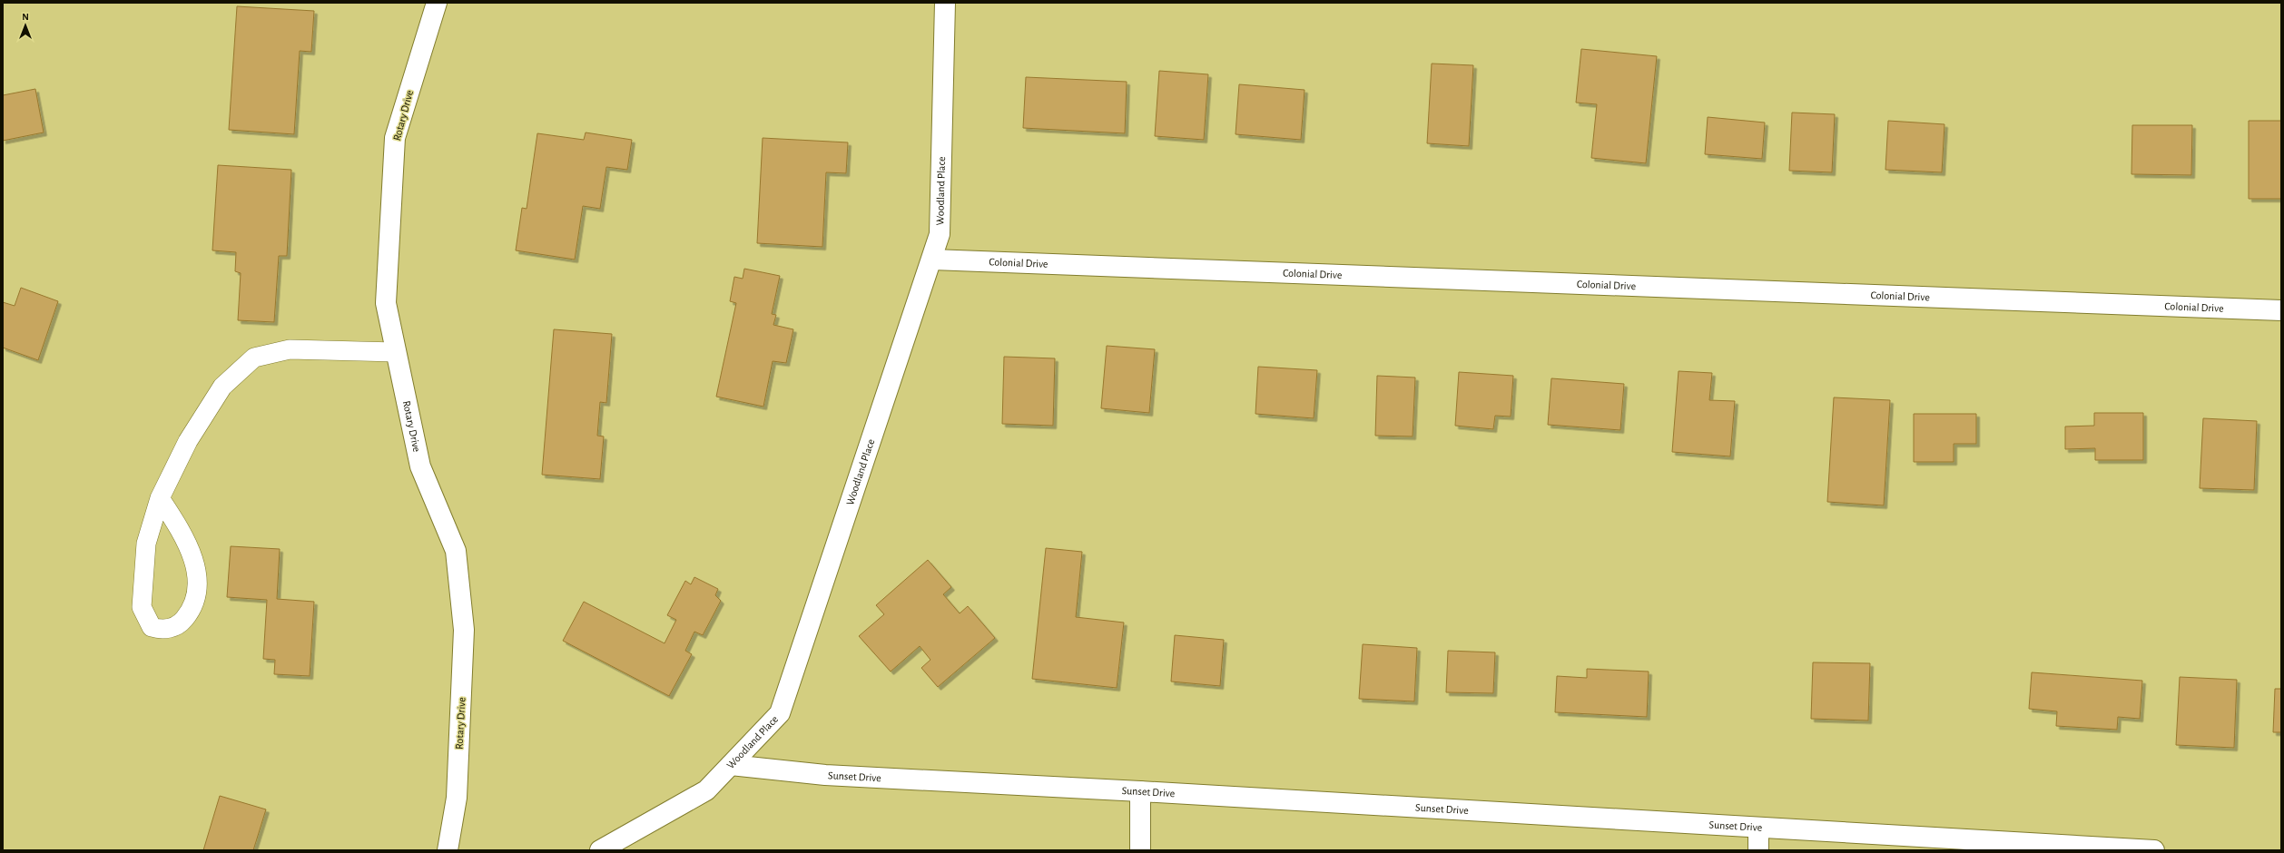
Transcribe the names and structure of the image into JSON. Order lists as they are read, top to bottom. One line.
{"streets":{"street":["Rotary Drive","Woodland Place","Colonial Drive","Sunset Drive"]},"crossings":[["Woodland Place","Colonial Drive"],["Woodland Place","Sunset Drive"]],"north":"top"}
